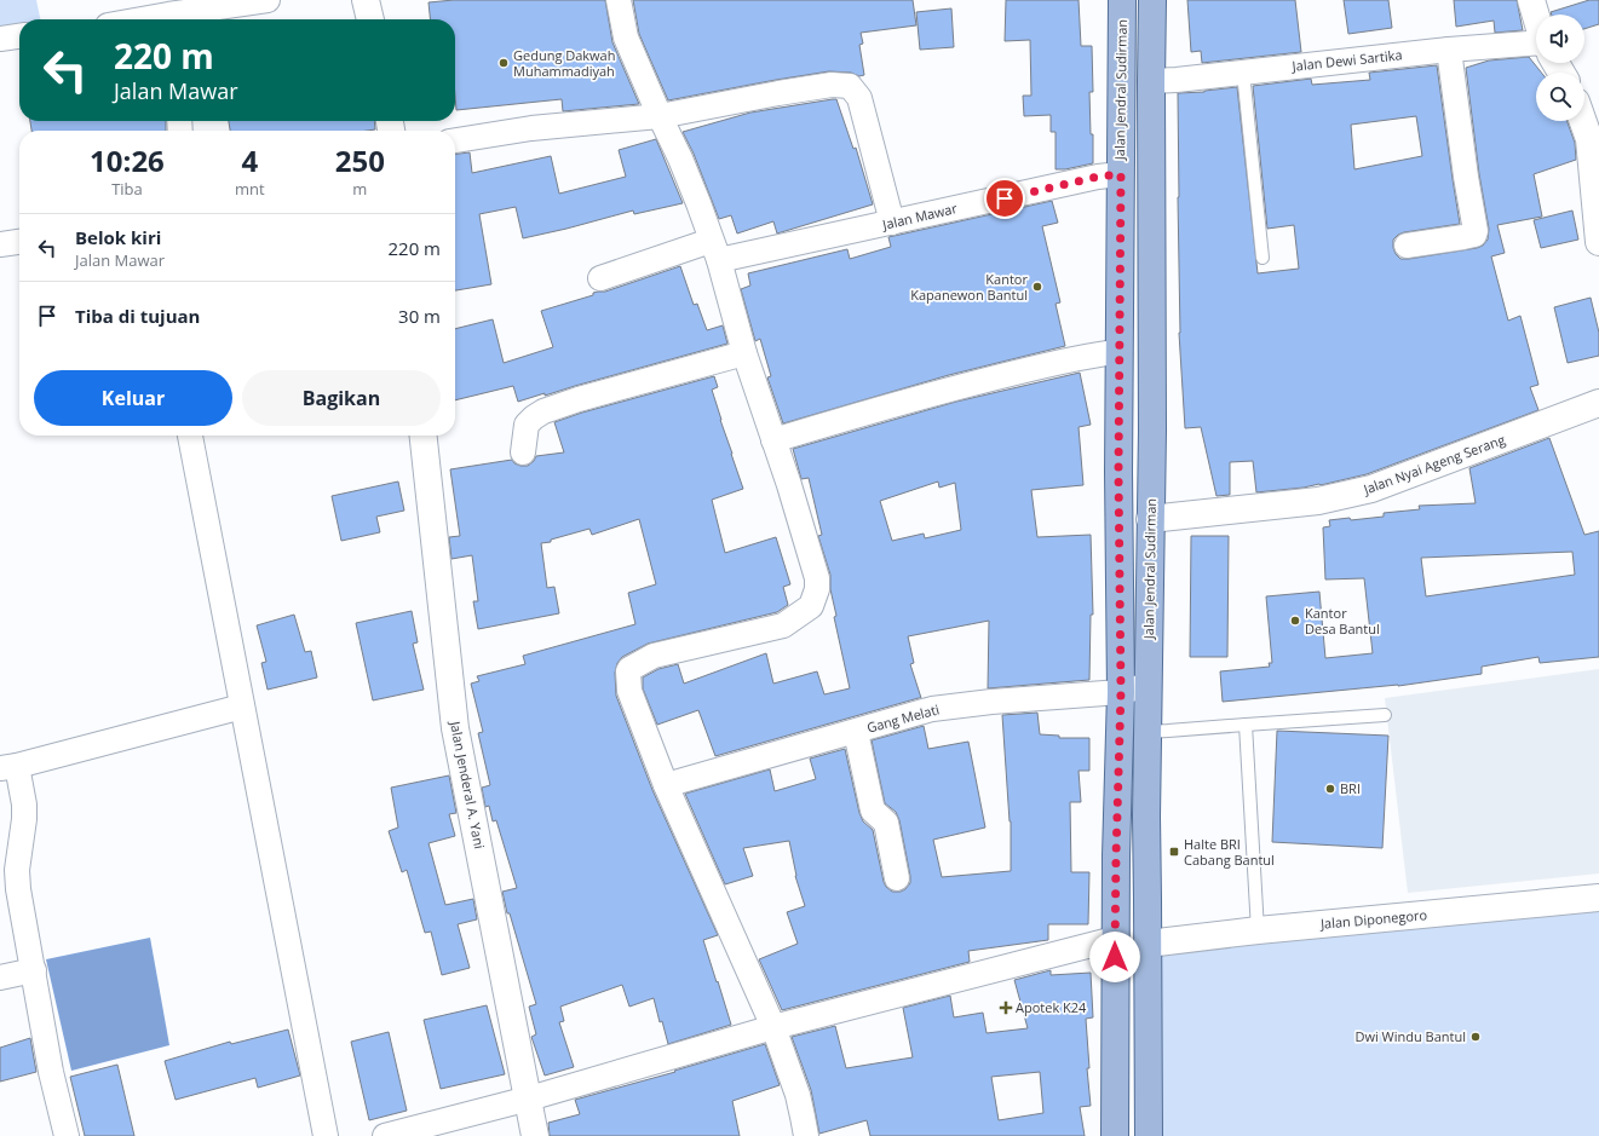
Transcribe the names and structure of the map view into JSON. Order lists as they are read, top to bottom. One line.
{"streets":{"main road":["Jalan Jendral Sudirman"],"street":["Jalan Dewi Sartika","Jalan Mawar","Jalan Nyai Ageng Serang","Gang Melati","Jalan Jenderal A. Yani","Jalan Diponegoro"]},"crossings":[["Jalan Dewi Sartika","Jalan Jendral Sudirman"],["Jalan Jendral Sudirman","Jalan Mawar"],["Jalan Jendral Sudirman","Jalan Nyai Ageng Serang"],["Jalan Jendral Sudirman","Gang Melati"],["Jalan Jendral Sudirman","Jalan Diponegoro"]],"places":{"other":["Gedung Dakwah Muhammadiyah","Kantor Kapanewon Bantul","Kantor Desa Bantul","BRI","Dwi Windu Bantul"],"transit":["Halte BRI Cabang Bantul"],"health":["Apotek K24"]},"page":{"turn":["220 m","Jalan Mawar"],"eta":["10:26","Tiba","4","mnt","250","m"],"list":[{"name":"Belok kiri","note":"Jalan Mawar","value":"220 m"},{"name":"Tiba di tujuan","value":"30 m"}],"buttons":["Keluar","Bagikan"]}}
